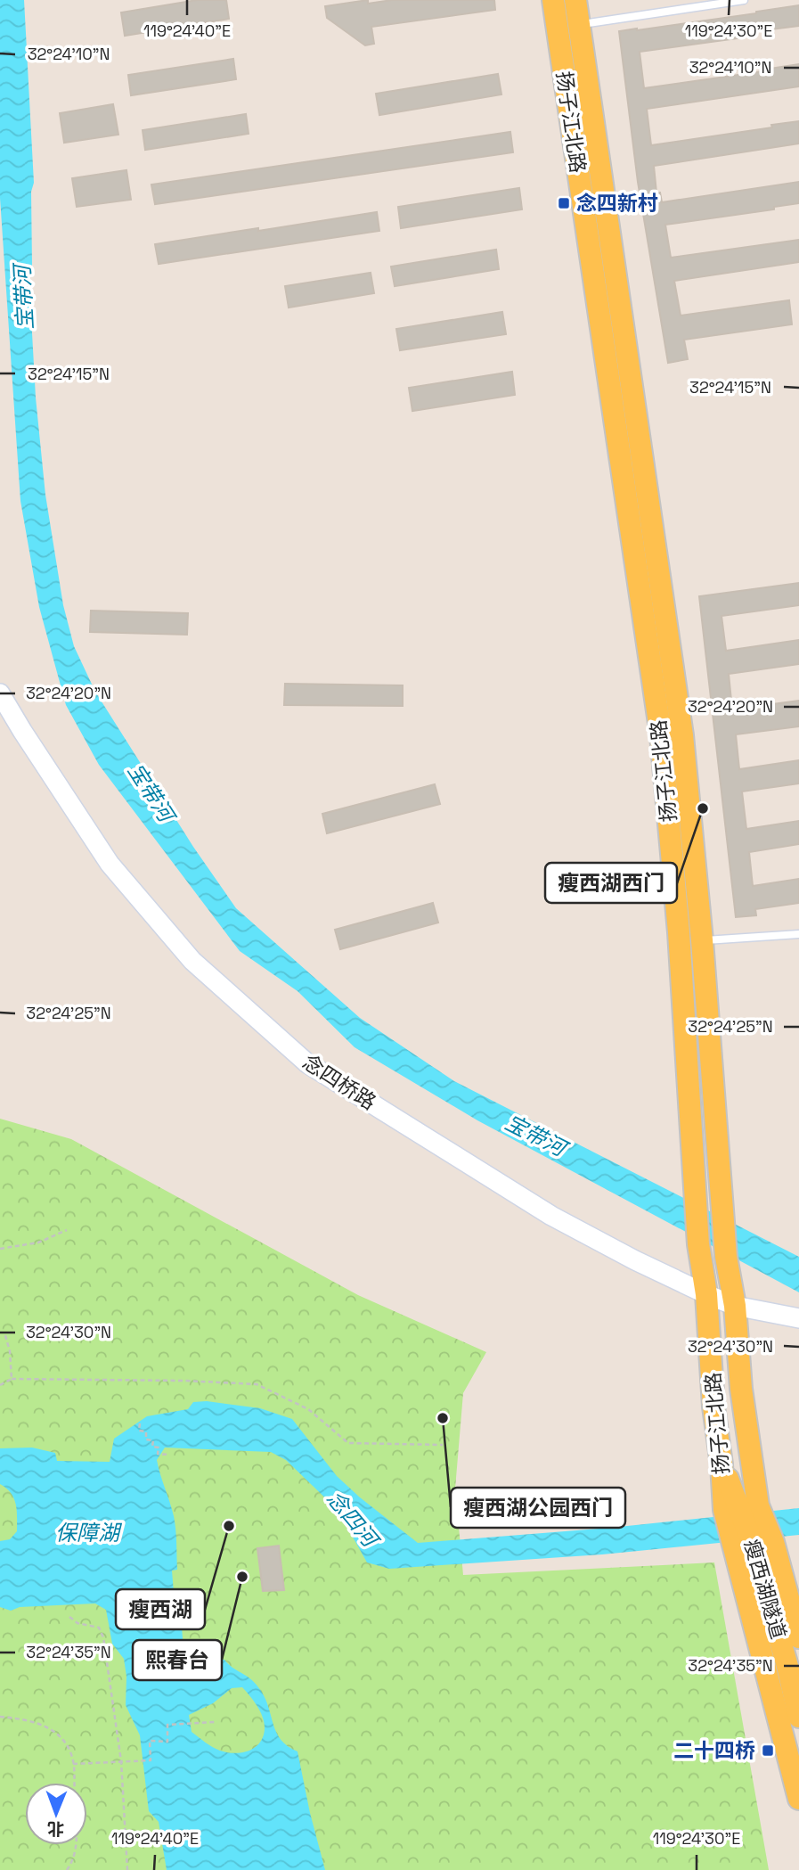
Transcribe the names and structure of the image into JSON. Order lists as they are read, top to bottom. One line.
{"streets":{"main road":["扬子江北路","瘦西湖隧道"],"street":["念四桥路"]},"crossings":[["扬子江北路","念四桥路"],["扬子江北路","瘦西湖隧道"]],"water":["宝带河","念四河","保障湖"],"places":{"transit":["念四新村","二十四桥"],"other":["瘦西湖西门","瘦西湖公园西门","瘦西湖","熙春台"]},"north":"bottom","coordinates":["119°24'40\"E","119°24'30\"E","32°24'10\"N","32°24'15\"N","32°24'20\"N","32°24'25\"N","32°24'30\"N","32°24'35\"N"]}
